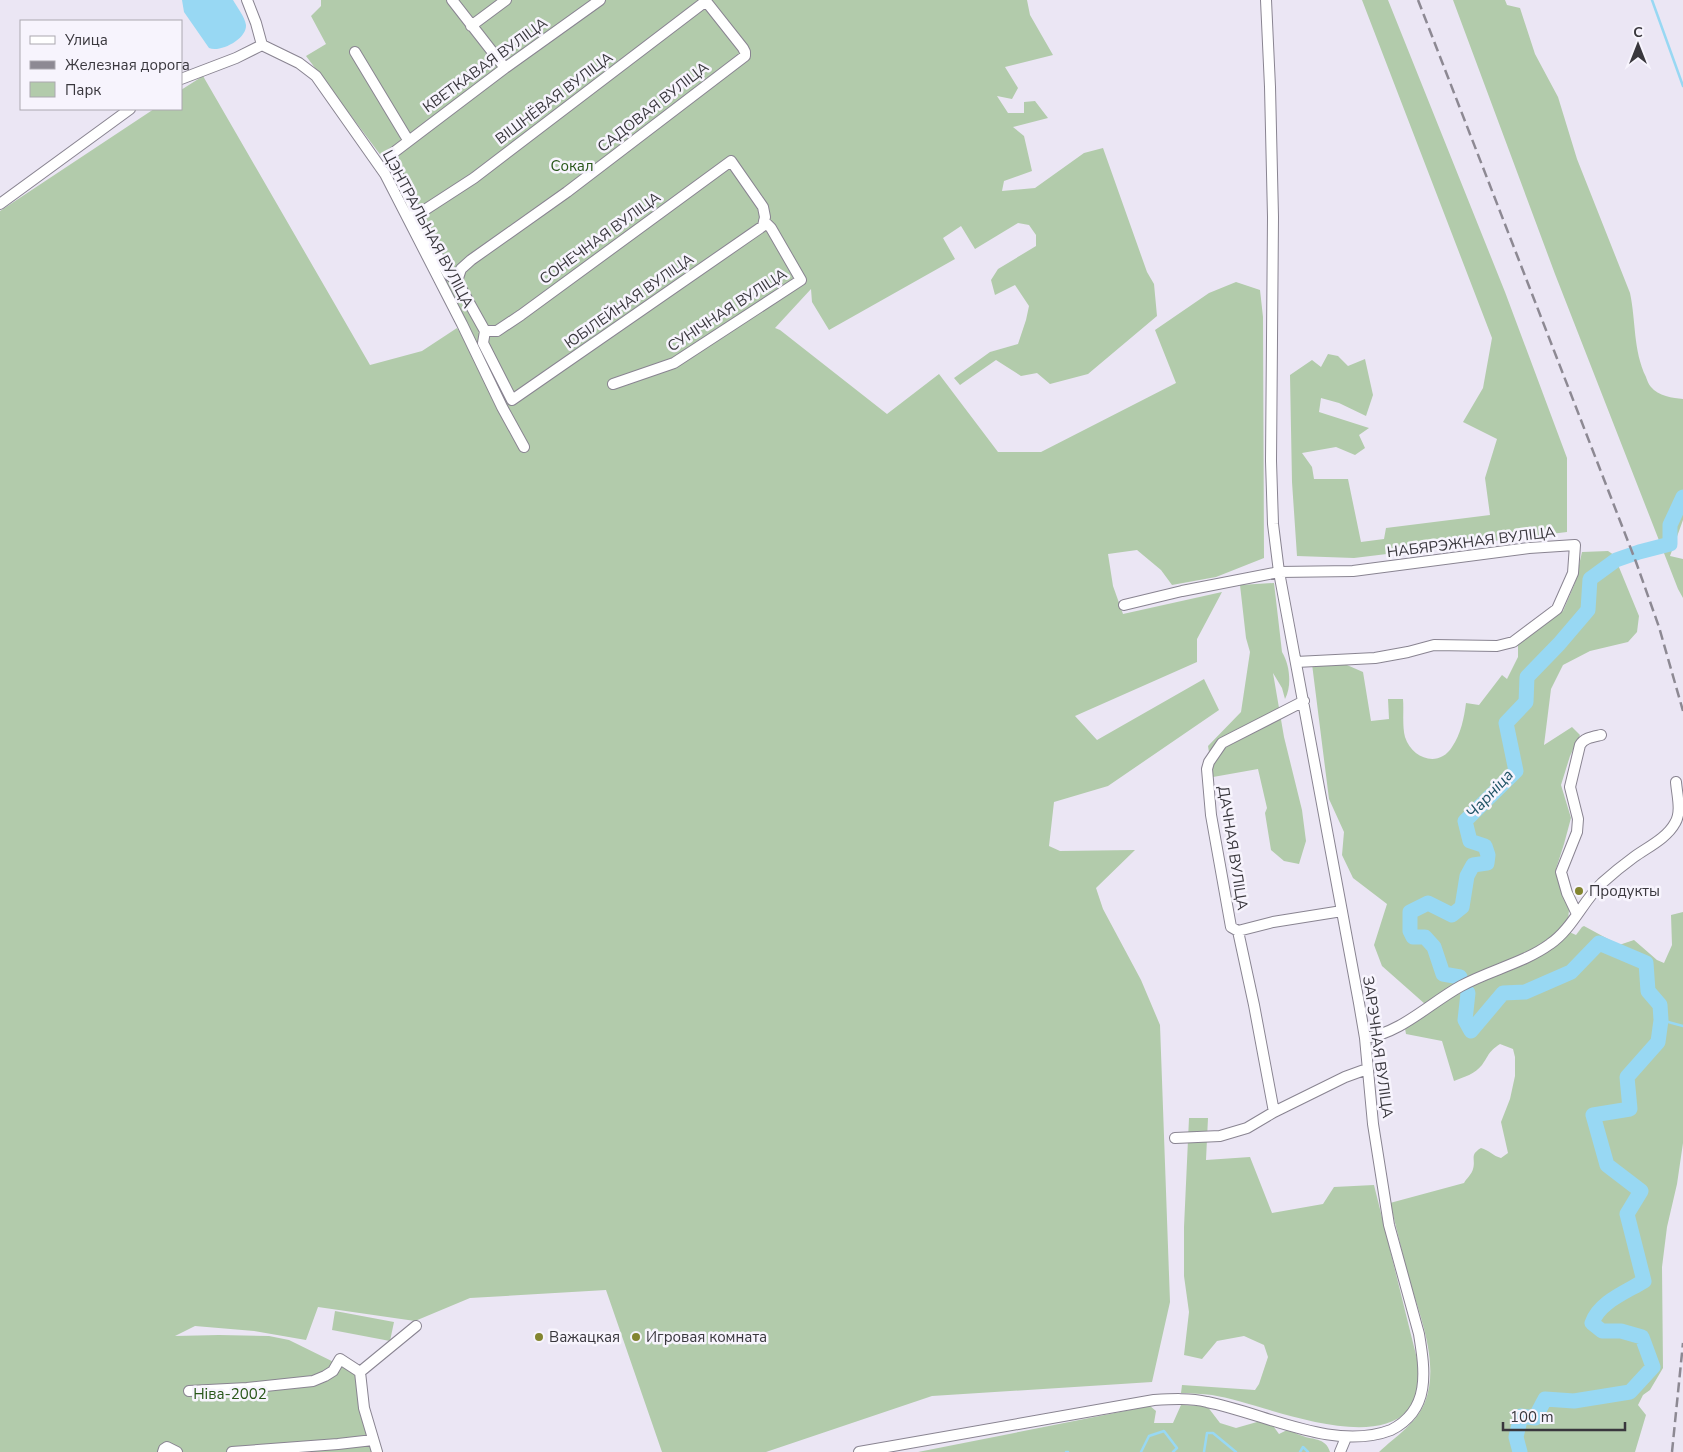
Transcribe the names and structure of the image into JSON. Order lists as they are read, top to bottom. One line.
{"streets":{"street":["КВЕТКАВАЯ ВУЛІЦА","ВІШНЁВАЯ ВУЛІЦА","САДОВАЯ ВУЛІЦА","ЦЭНТРАЛЬНАЯ ВУЛІЦА","СОНЕЧНАЯ ВУЛІЦА","ЮБІЛЕЙНАЯ ВУЛІЦА","СУНІЧНАЯ ВУЛІЦА","НАБЯРЭЖНАЯ ВУЛІЦА","ДАЧНАЯ ВУЛІЦА","ЗАРЭЧНАЯ ВУЛІЦА"]},"crossings":[["КВЕТКАВАЯ ВУЛІЦА","ВІШНЁВАЯ ВУЛІЦА"],["ВІШНЁВАЯ ВУЛІЦА","САДОВАЯ ВУЛІЦА"],["СОНЕЧНАЯ ВУЛІЦА","ЮБІЛЕЙНАЯ ВУЛІЦА"],["СОНЕЧНАЯ ВУЛІЦА","СУНІЧНАЯ ВУЛІЦА"],["ЮБІЛЕЙНАЯ ВУЛІЦА","СУНІЧНАЯ ВУЛІЦА"],["НАБЯРЭЖНАЯ ВУЛІЦА","ЗАРЭЧНАЯ ВУЛІЦА"],["ДАЧНАЯ ВУЛІЦА","ЗАРЭЧНАЯ ВУЛІЦА"]],"water":["Чарніца"],"parks":["Сокал","Ніва-2002"],"places":["Продукты","Важацкая","Игровая комната"],"legend":["Улица","Железная дорога","Парк"],"scale_bar":"100 m","north":"top"}
